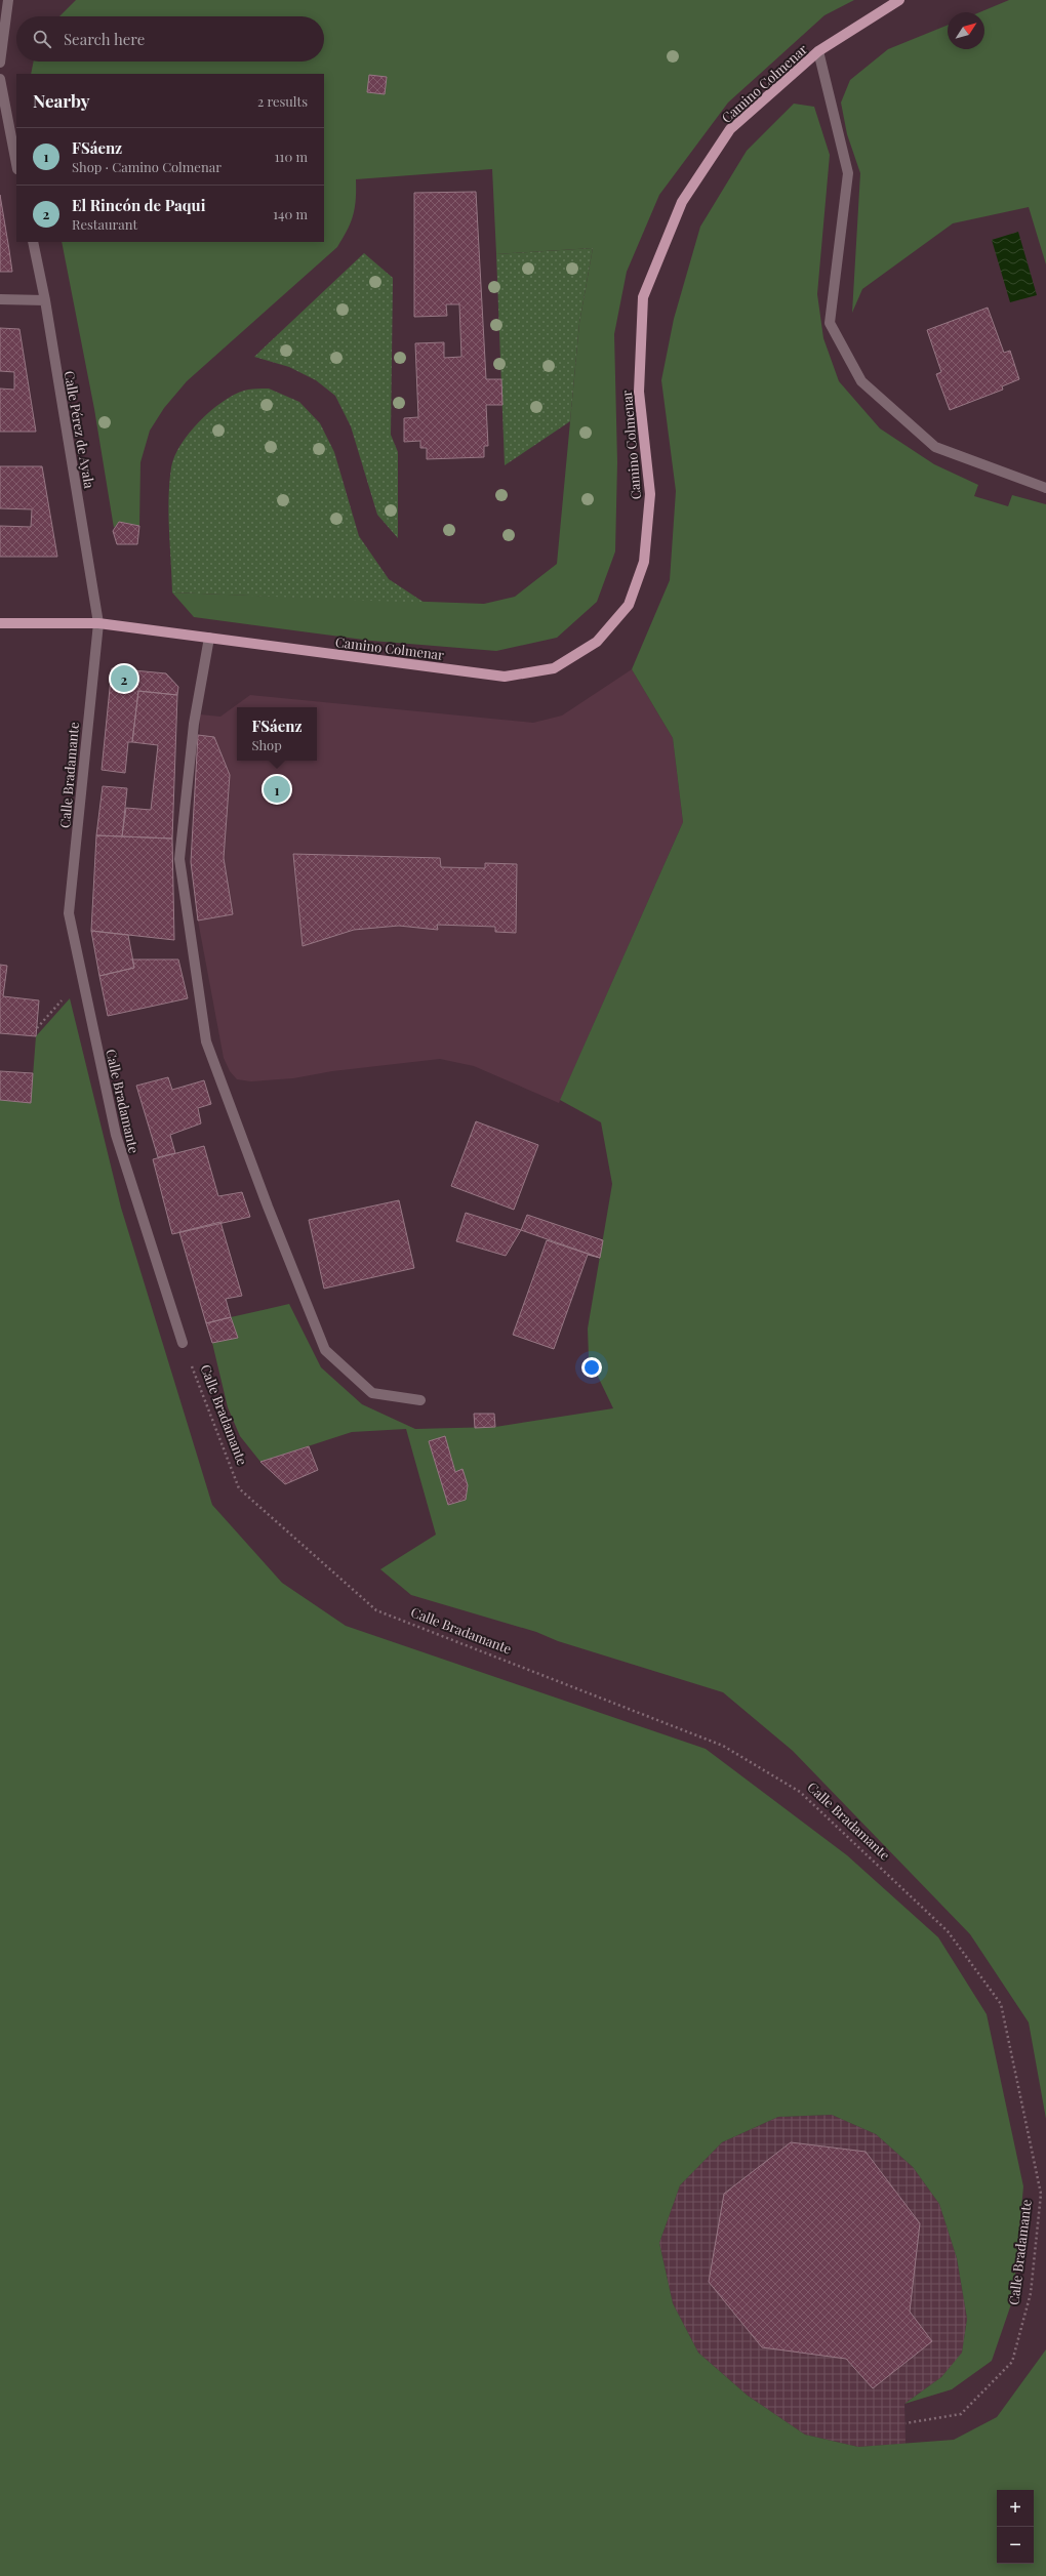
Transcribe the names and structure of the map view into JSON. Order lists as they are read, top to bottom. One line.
{"streets":{"main road":["Camino Colmenar"],"street":["Calle Pérez de Ayala","Calle Bradamante"]},"crossings":[["Camino Colmenar","Calle Pérez de Ayala"],["Camino Colmenar","Calle Bradamante"],["Calle Pérez de Ayala","Calle Bradamante"]],"north":"top right","page":{"search":"Search here","heading":["Nearby","2 results"],"list":[{"mark":"1","name":"FSáenz","note":"Shop · Camino Colmenar","value":"110 m"},{"mark":"2","name":"El Rincón de Paqui","note":"Restaurant","value":"140 m"}],"pins":["2","1"],"popup":["FSáenz","Shop"],"map_buttons":["+","−"]}}
